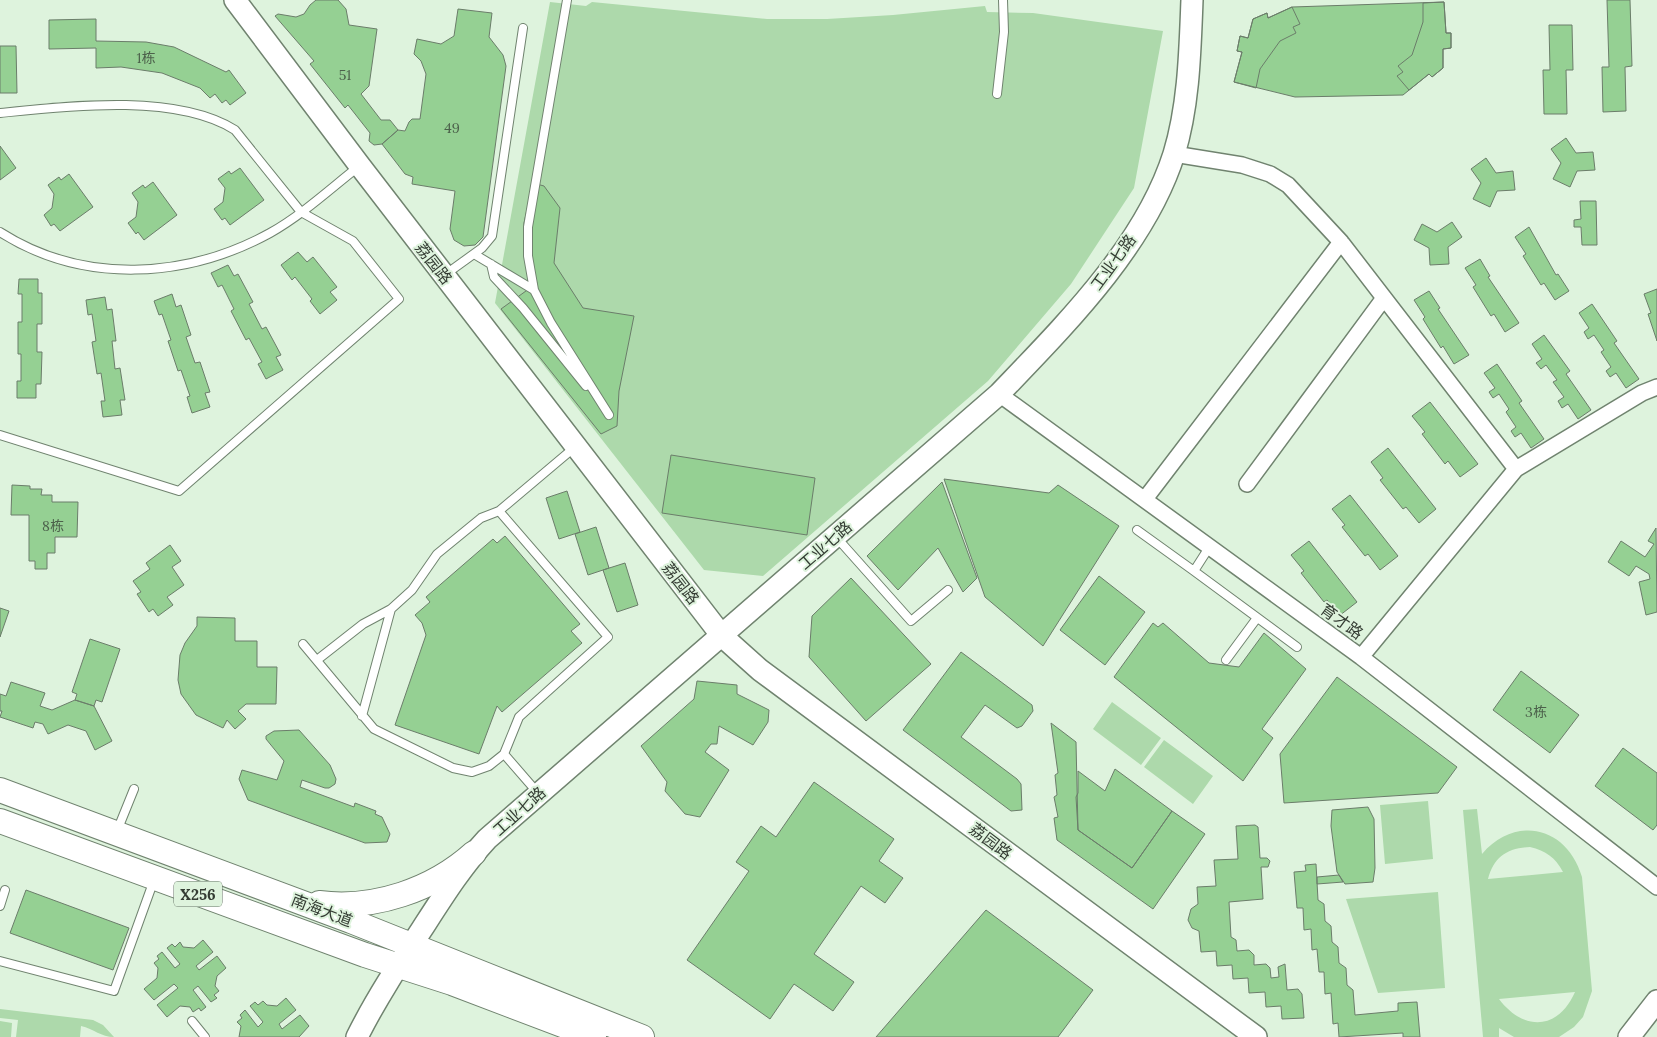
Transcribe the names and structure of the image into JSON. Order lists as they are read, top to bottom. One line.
{"streets":{"main road":["X256","南海大道"],"street":["工业七路","荔园路","育才路"]},"crossings":[["工业七路","荔园路"],["工业七路","育才路"],["工业七路","南海大道"]],"house_numbers":["1栋","51","49","8栋","3栋"]}
